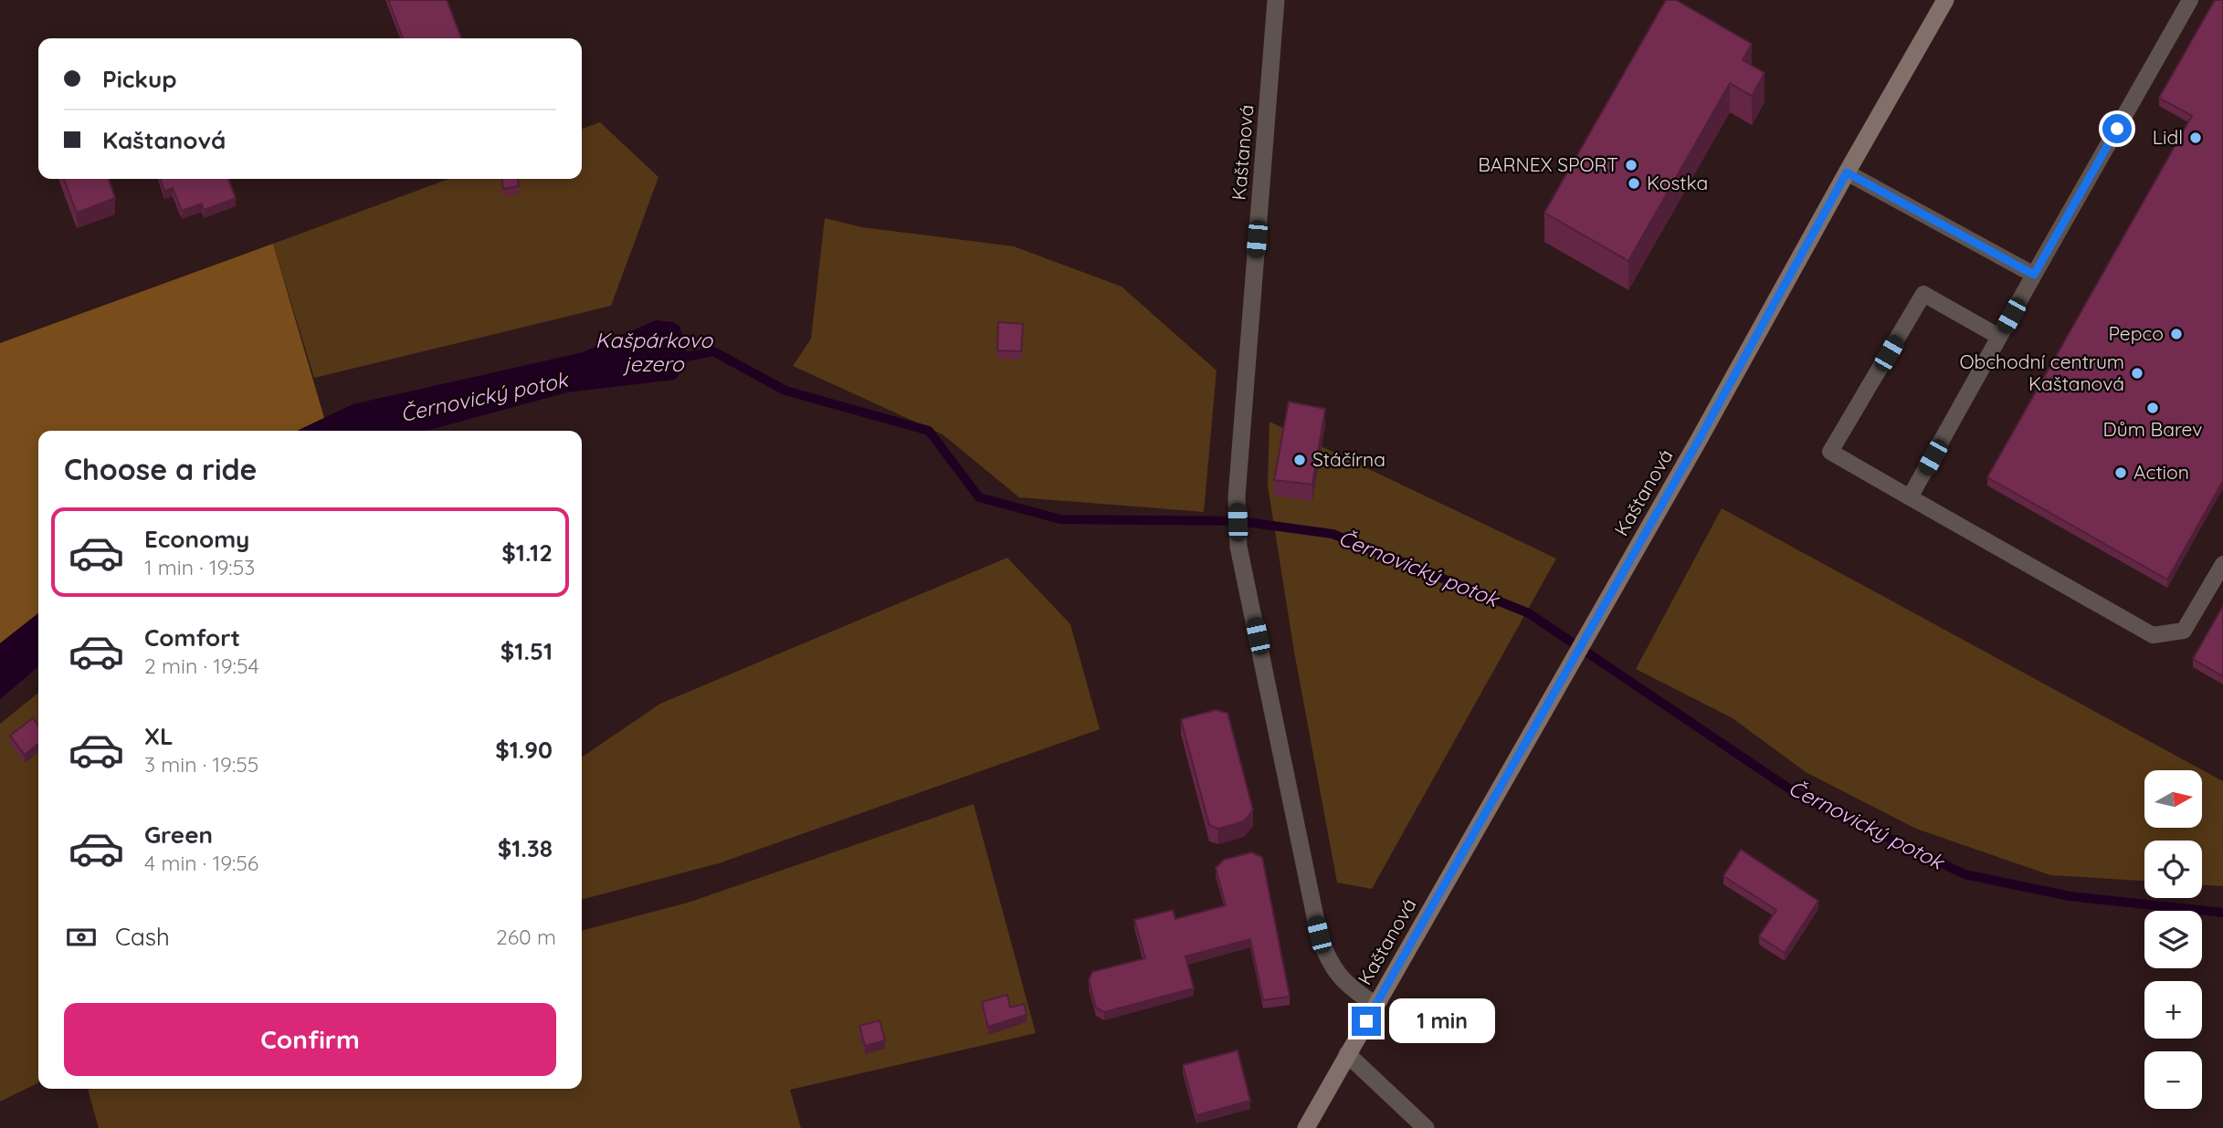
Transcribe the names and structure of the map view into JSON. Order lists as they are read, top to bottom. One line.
{"streets":{"main road":["Kaštanová"]},"water":["Kašpárkovo jezero","Černovický potok"],"places":["Lidl","BARNEX SPORT","Kostka","Pepco","Obchodní centrum Kaštanová","Dům Barev","Stáčírna","Action"],"north":"right","page":{"banner":["Pickup","Kaštanová"],"heading":"Choose a ride","list":[{"name":"Economy","note":"1 min · 19:53","value":"$1.12"},{"name":"Comfort","note":"2 min · 19:54","value":"$1.51"},{"name":"XL","note":"3 min · 19:55","value":"$1.90"},{"name":"Green","note":"4 min · 19:56","value":"$1.38"}],"map_buttons":["+","−"],"pay":["Cash","260 m"],"buttons":"Confirm","bubble":"1 min"}}
